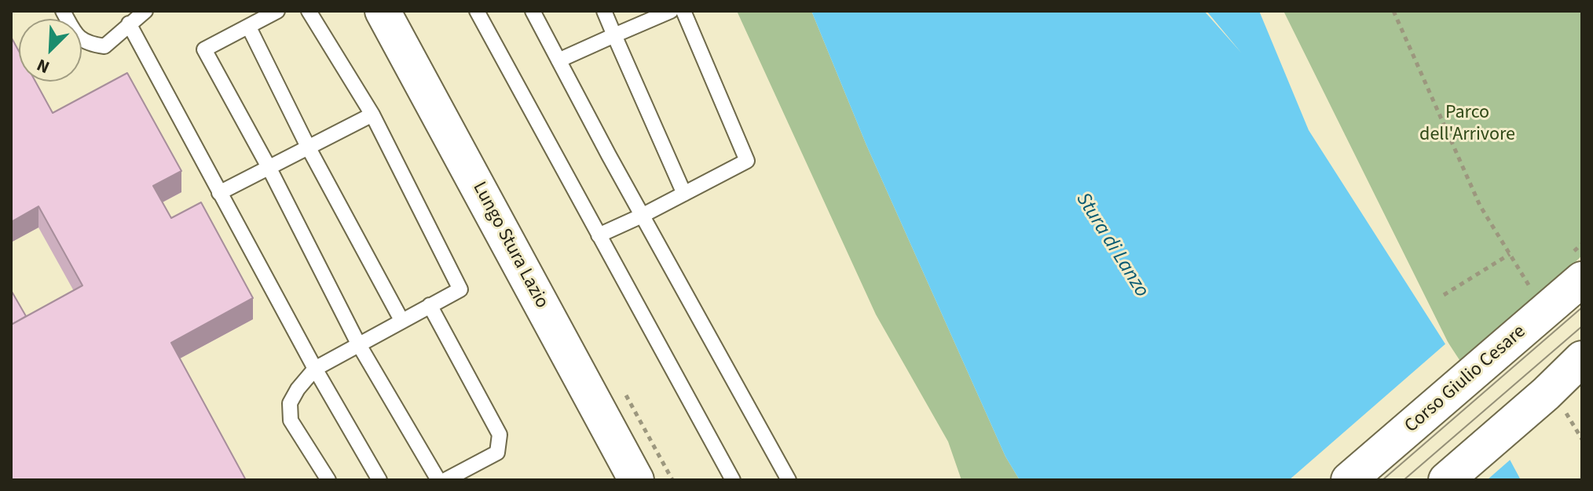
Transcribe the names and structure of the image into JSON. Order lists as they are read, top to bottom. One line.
{"streets":{"main road":["Lungo Stura Lazio","Corso Giulio Cesare"]},"water":["Stura di Lanzo"],"parks":["Parco dell'Arrivore"],"north":"bottom left"}
